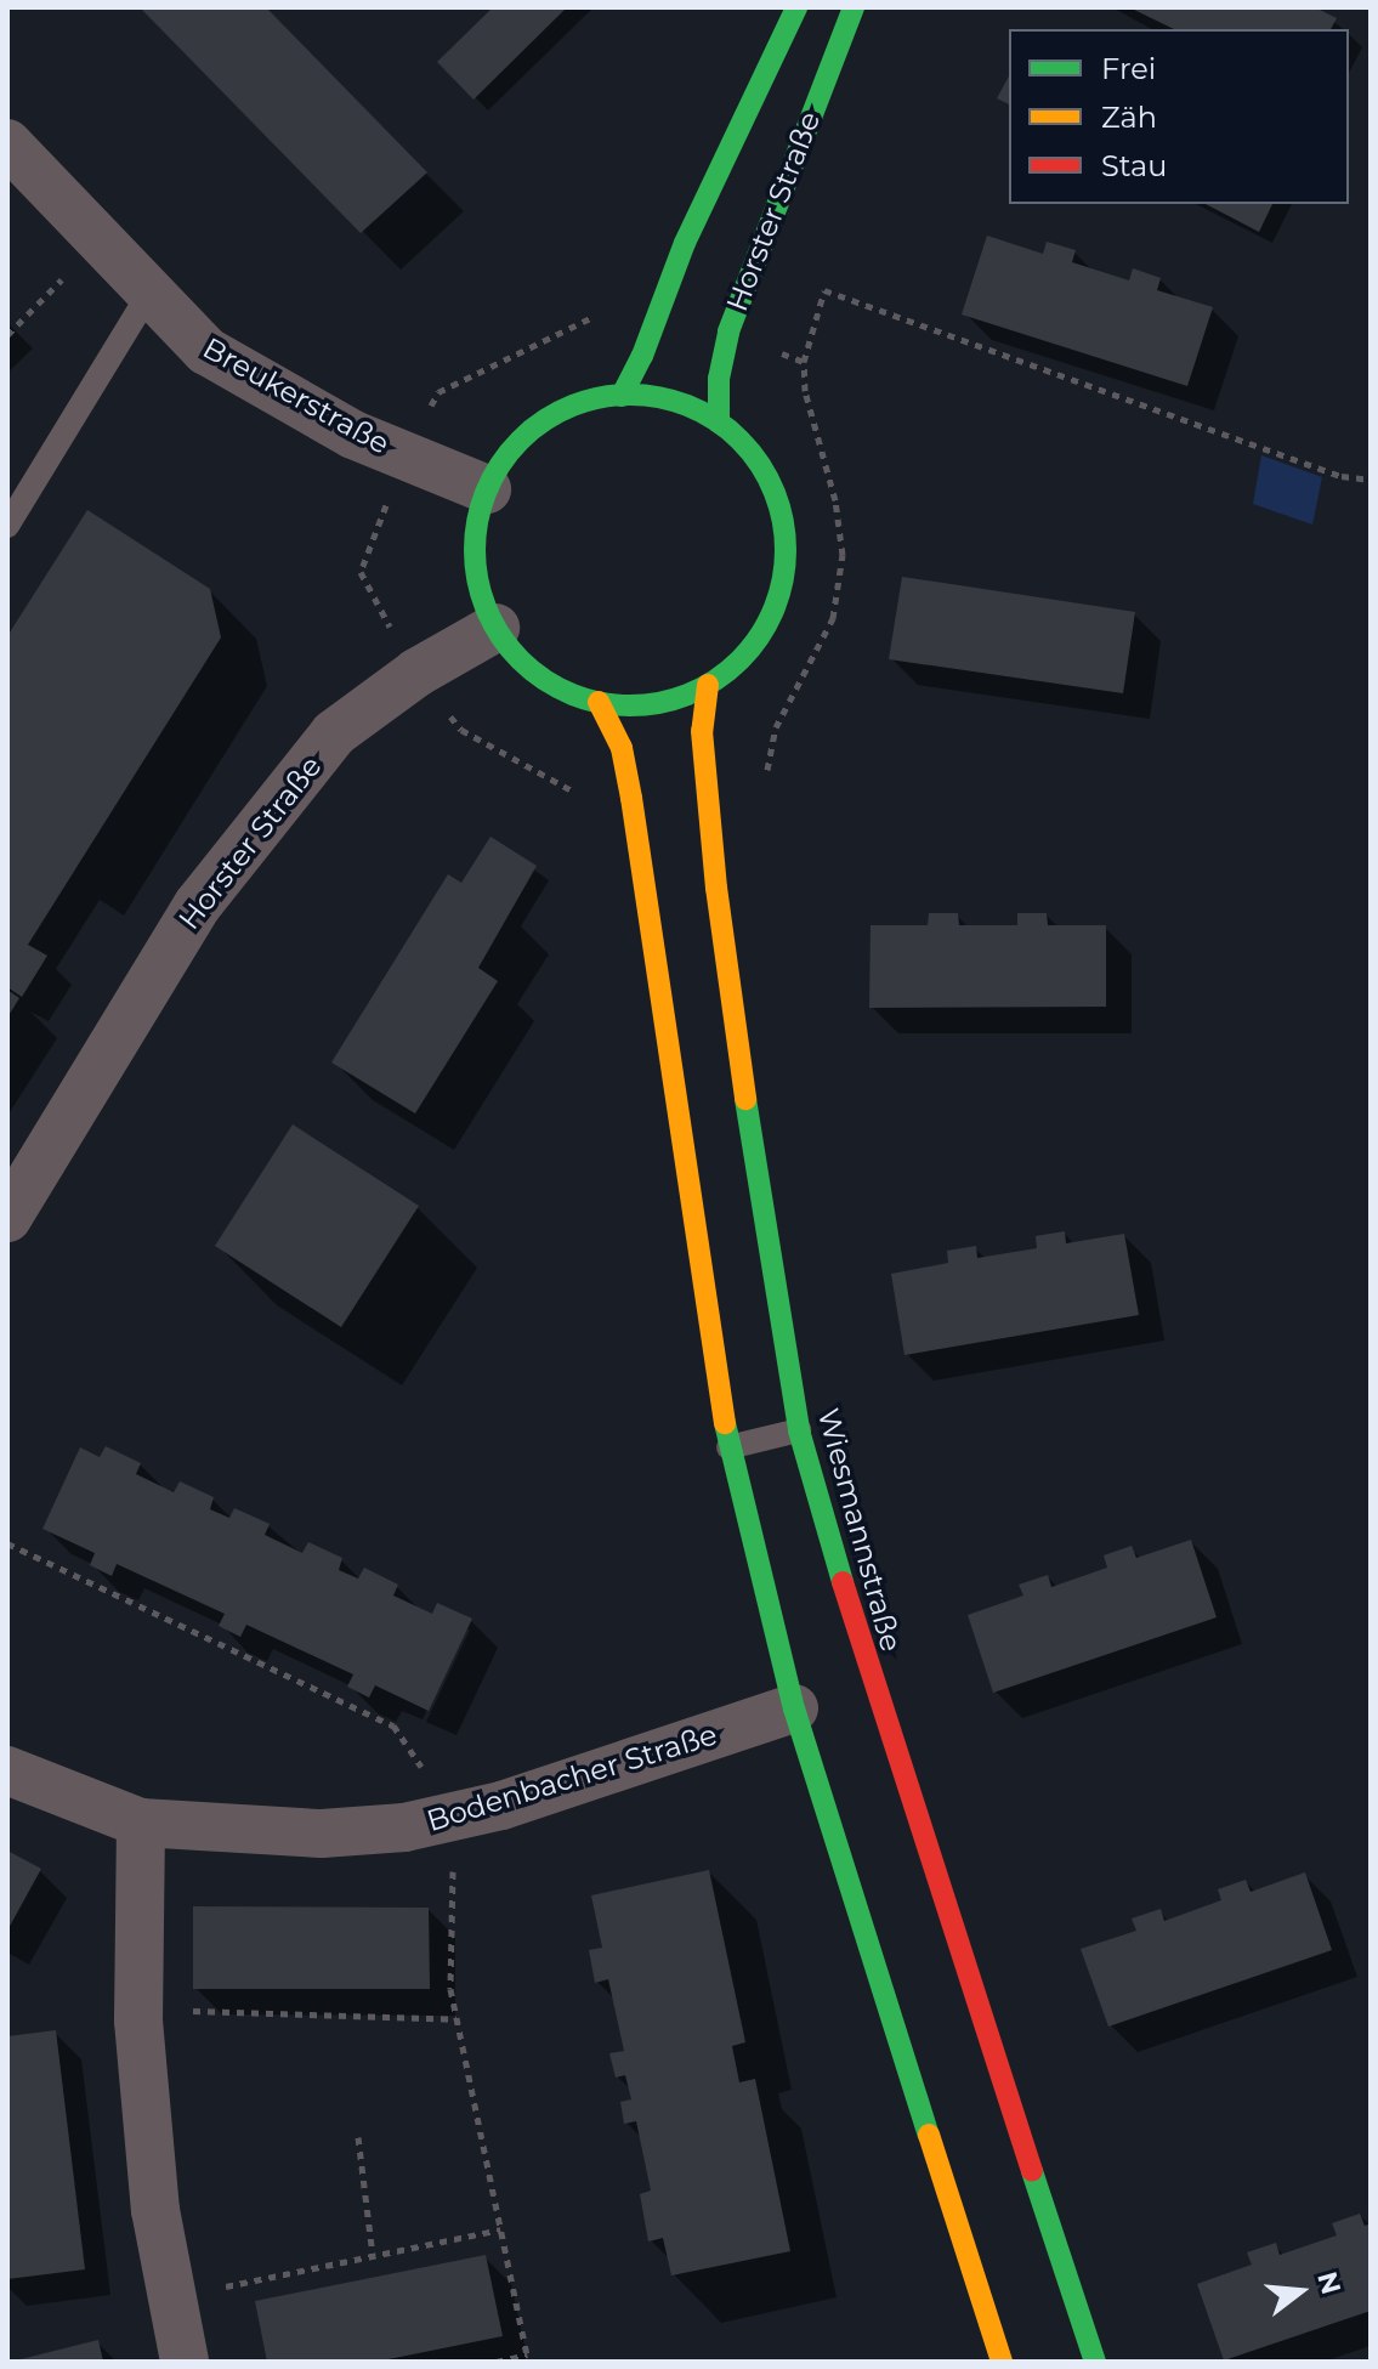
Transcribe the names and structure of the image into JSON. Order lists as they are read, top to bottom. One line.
{"streets":{"main road":["Horster Straße","Wiesmannstraße"],"street":["Breukerstraße","Bodenbacher Straße"]},"crossings":[["Horster Straße","Breukerstraße"],["Horster Straße","Wiesmannstraße"],["Breukerstraße","Wiesmannstraße"]],"legend":["Frei","Zäh","Stau"],"north":"right"}
